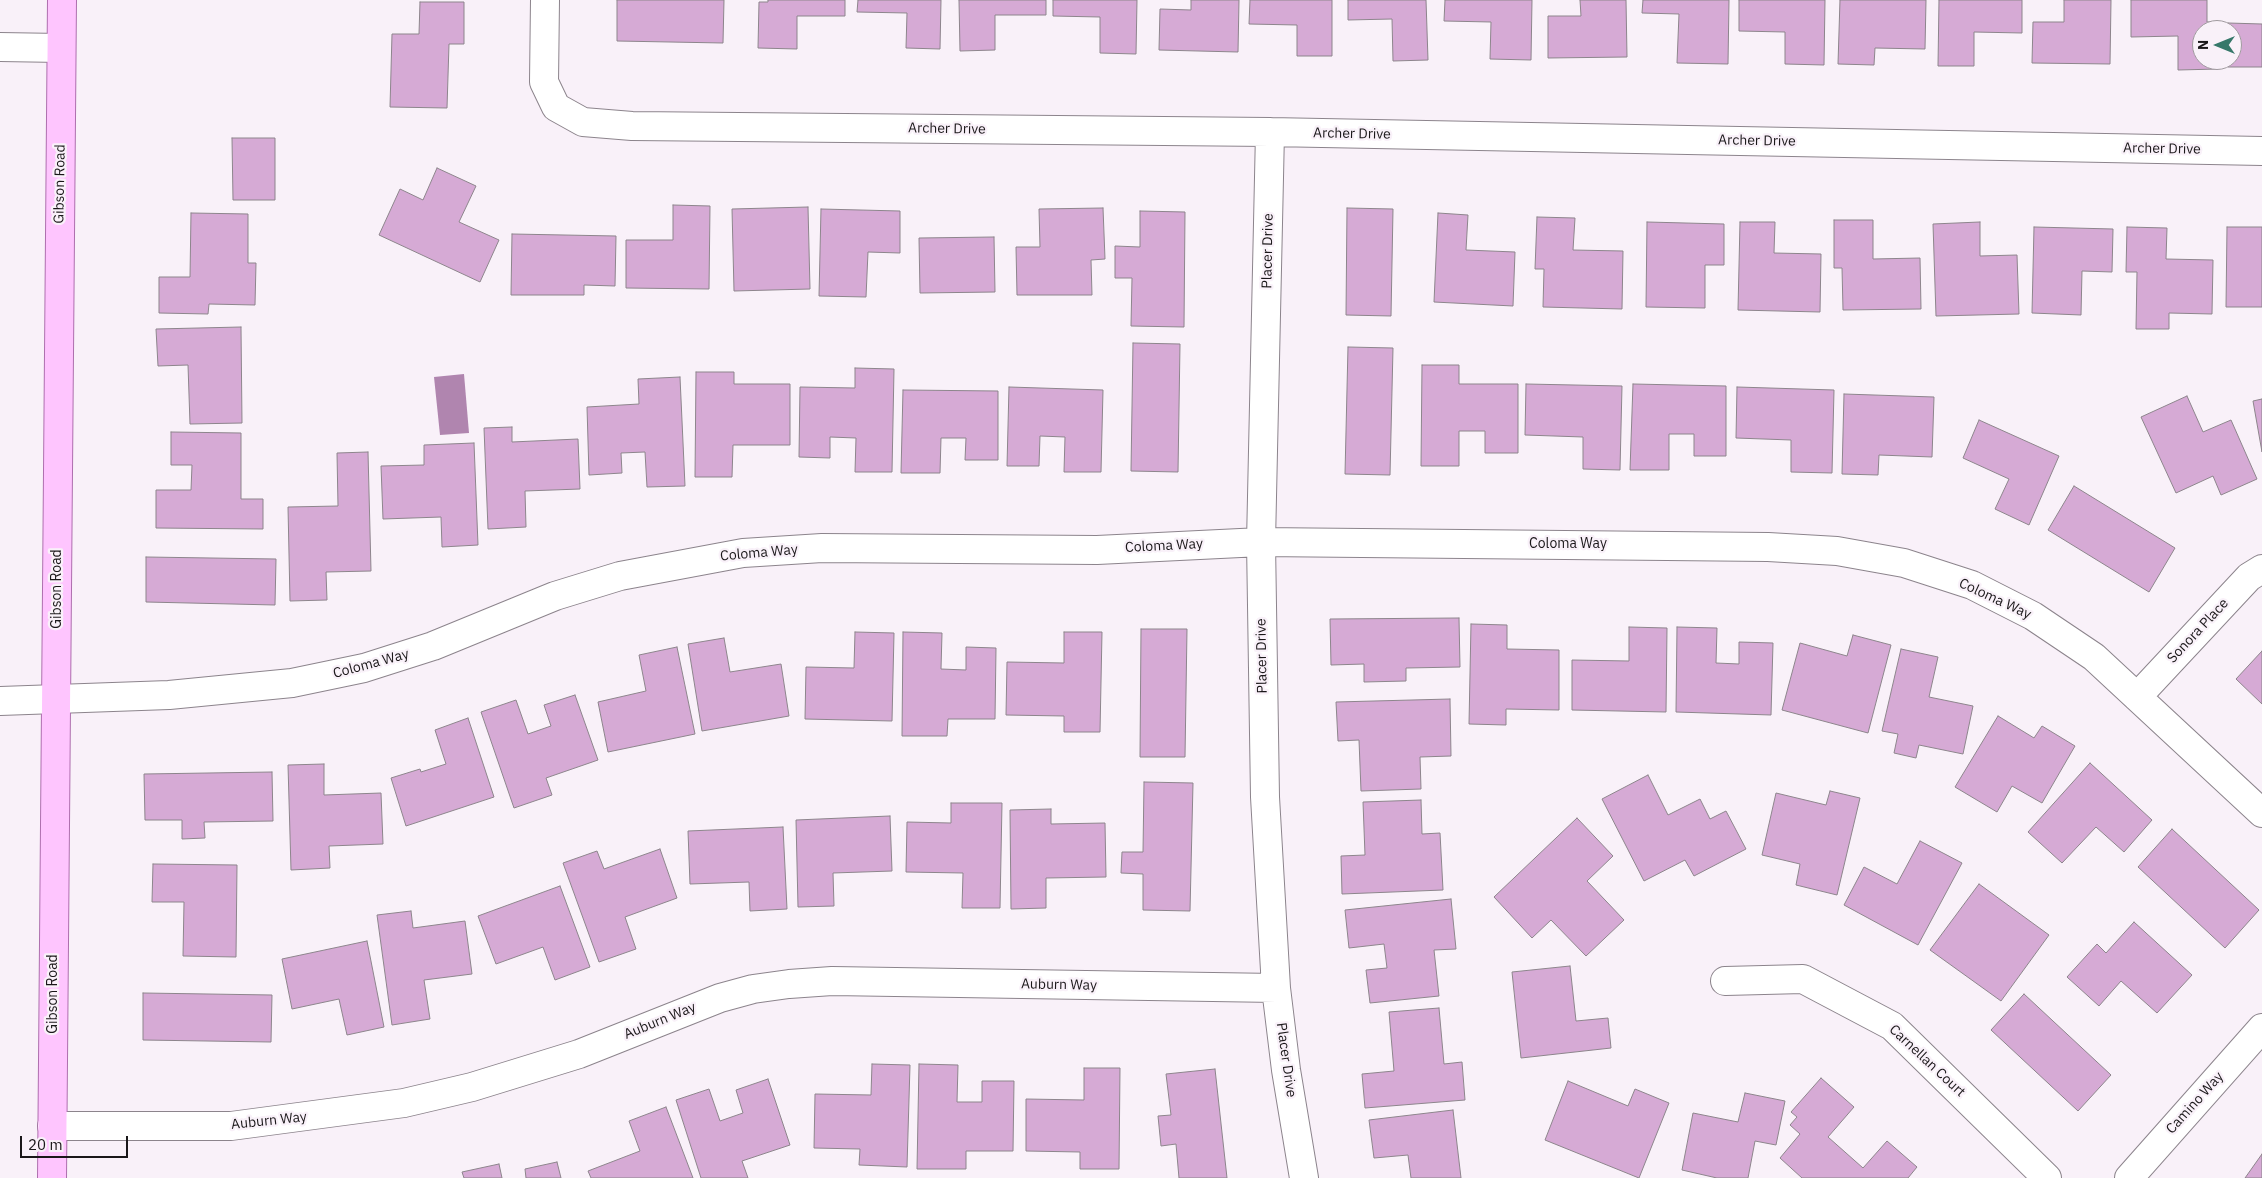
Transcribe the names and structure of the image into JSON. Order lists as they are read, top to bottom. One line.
{"streets":{"main road":["Gibson Road"],"street":["Archer Drive","Placer Drive","Coloma Way","Sonora Place","Auburn Way","Carnellan Court","Camino Way"]},"crossings":[["Archer Drive","Placer Drive"],["Gibson Road","Coloma Way"],["Gibson Road","Auburn Way"],["Placer Drive","Coloma Way"],["Placer Drive","Auburn Way"],["Coloma Way","Sonora Place"]],"scale_bar":"20 m","north":"left"}
